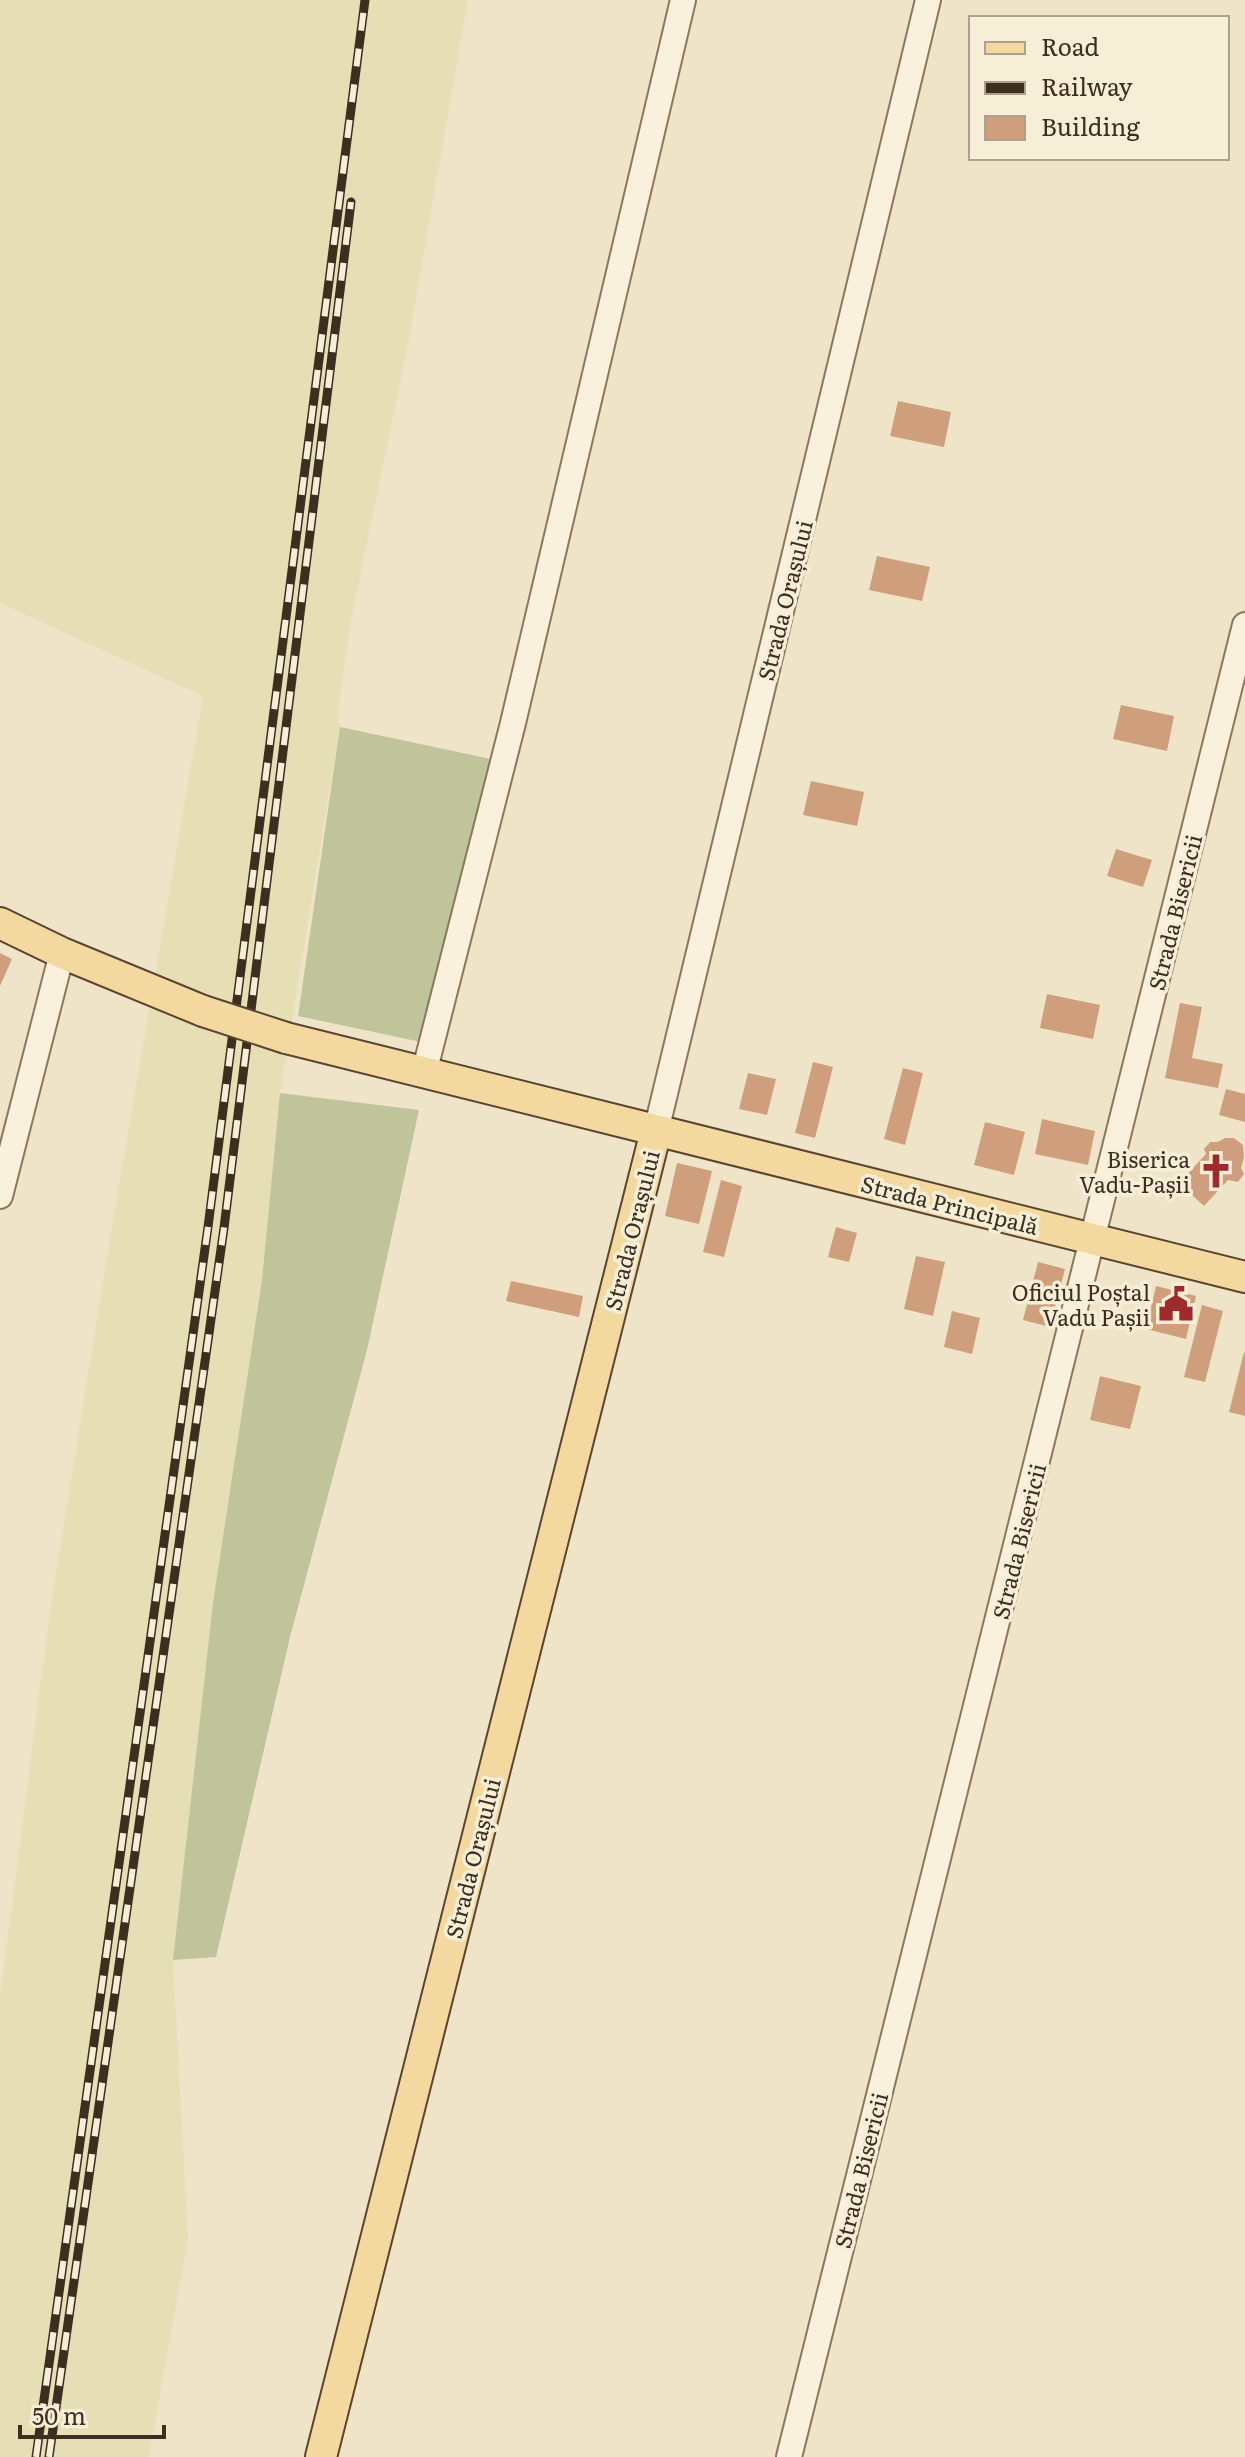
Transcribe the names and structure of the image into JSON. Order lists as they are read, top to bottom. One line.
{"streets":{"main road":["Strada Orașului","Strada Principală"],"street":["Strada Bisericii"]},"crossings":[["Strada Orașului","Strada Principală"],["Strada Bisericii","Strada Principală"]],"places":{"church":["Biserica Vadu-Pașii"],"public building":["Oficiul Poștal Vadu Pașii"]},"legend":["Road","Railway","Building"],"scale_bar":"50 m"}
